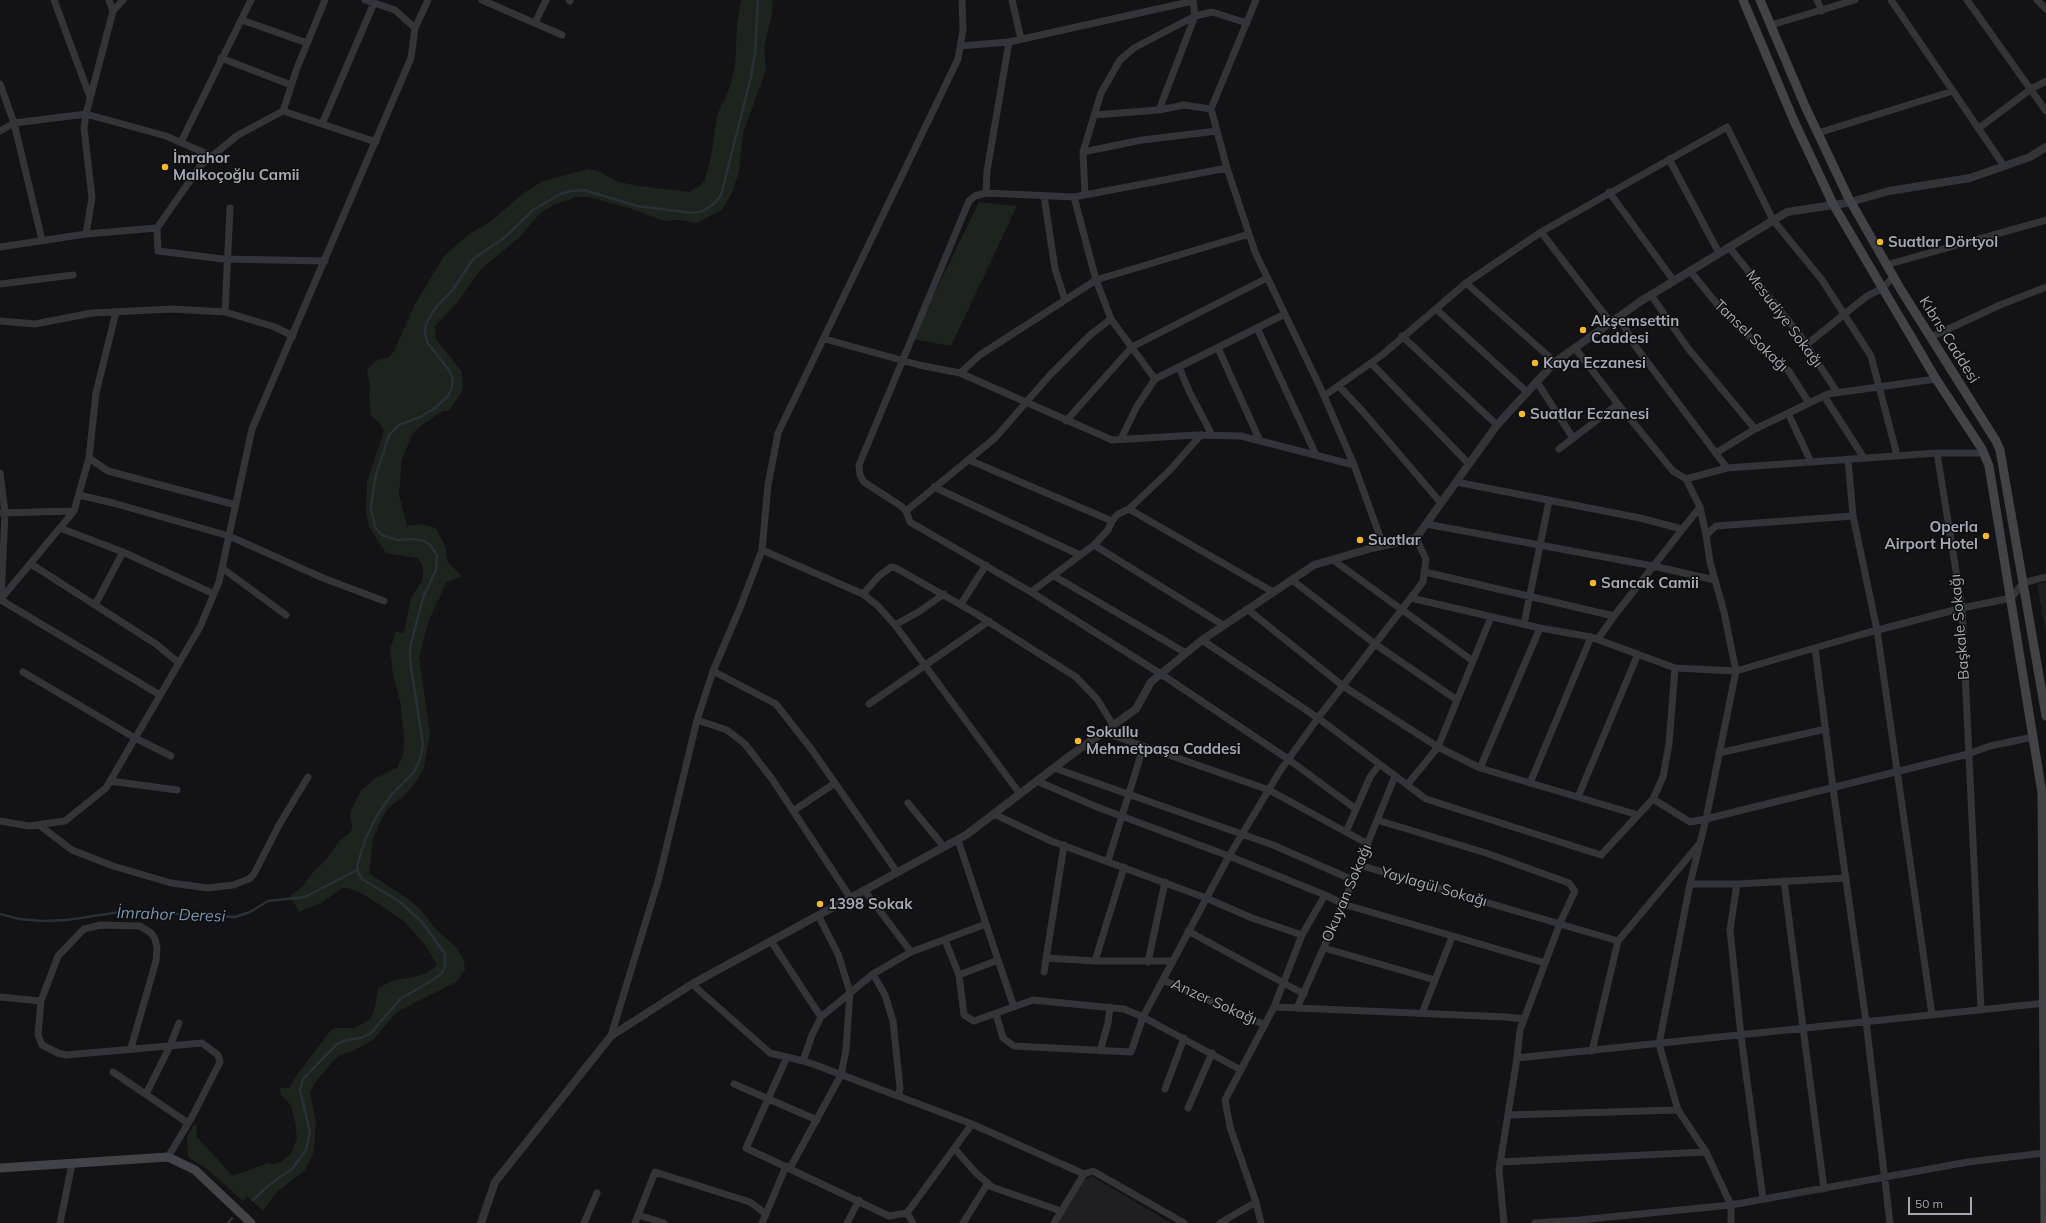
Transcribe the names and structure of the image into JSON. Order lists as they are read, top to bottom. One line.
{"streets":{"main road":["Kıbrıs Caddesi"],"street":["Mesudiye Sokağı","Tansel Sokağı","Başkale Sokağı","Yaylagül Sokağı","Okuyan Sokağı","Anzer Sokağı"]},"crossings":[["Yaylagül Sokağı","Okuyan Sokağı"]],"water":["İmrahor Deresi"],"places":["İmrahor Malkoçoğlu Camii","Suatlar Dörtyol","Akşemsettin Caddesi","Kaya Eczanesi","Suatlar Eczanesi","Operla Airport Hotel","Suatlar","Sancak Camii","Sokullu Mehmetpaşa Caddesi","1398 Sokak"],"scale_bar":"50 m"}
